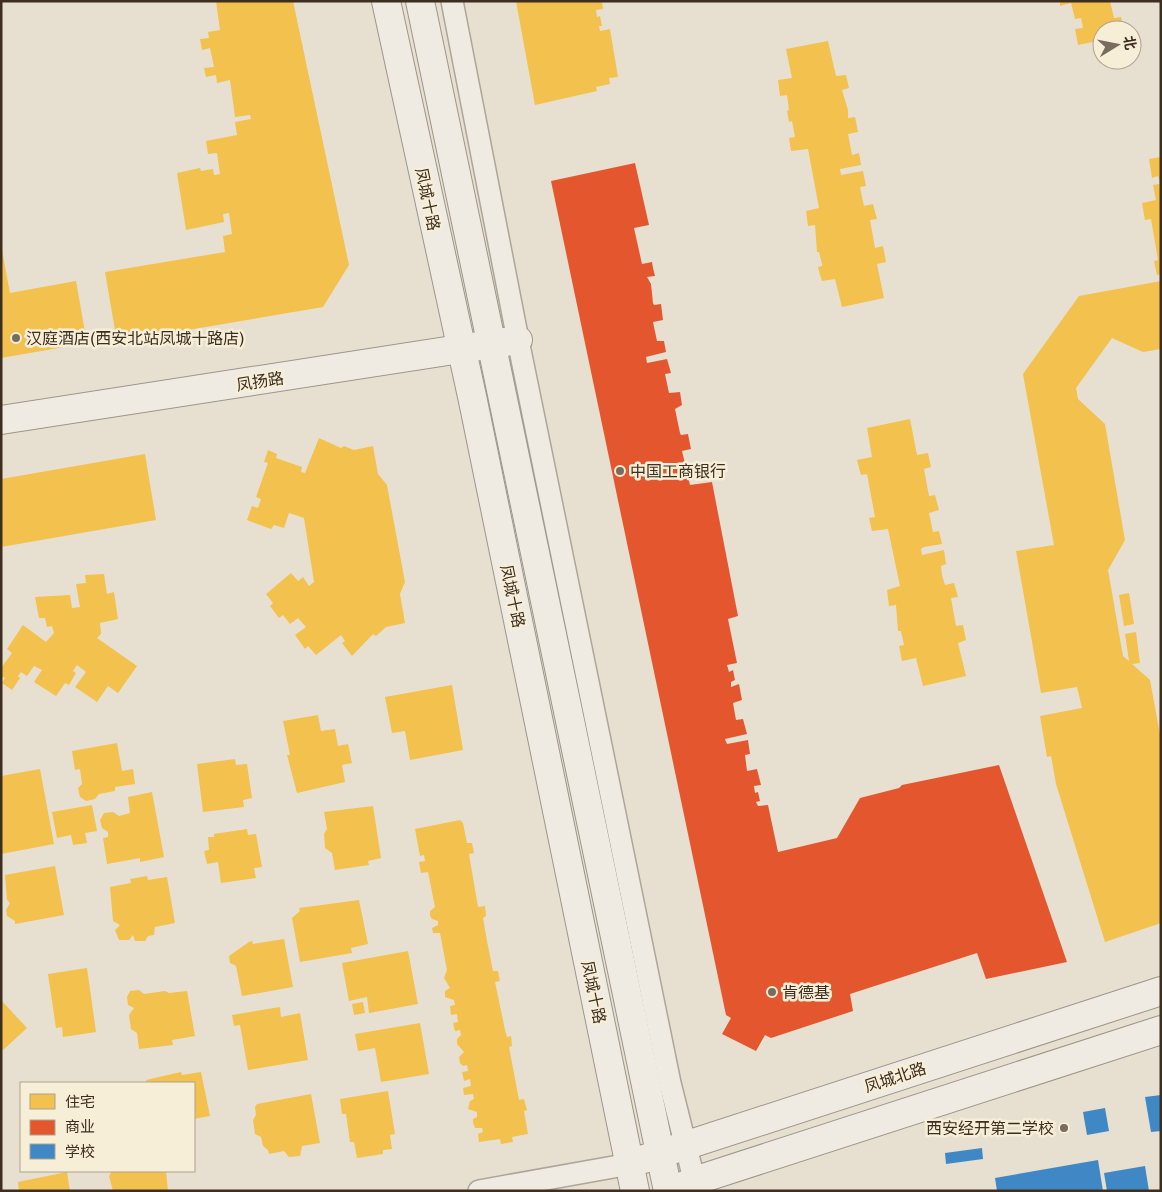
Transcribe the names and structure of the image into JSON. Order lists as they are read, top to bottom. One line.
{"streets":{"main road":["凤城十路","凤扬路","凤城北路"]},"crossings":[["凤城十路","凤扬路"],["凤城十路","凤城北路"]],"places":["汉庭酒店(西安北站凤城十路店)","中国工商银行","肯德基","西安经开第二学校"],"legend":["住宅","商业","学校"],"north":"right"}
